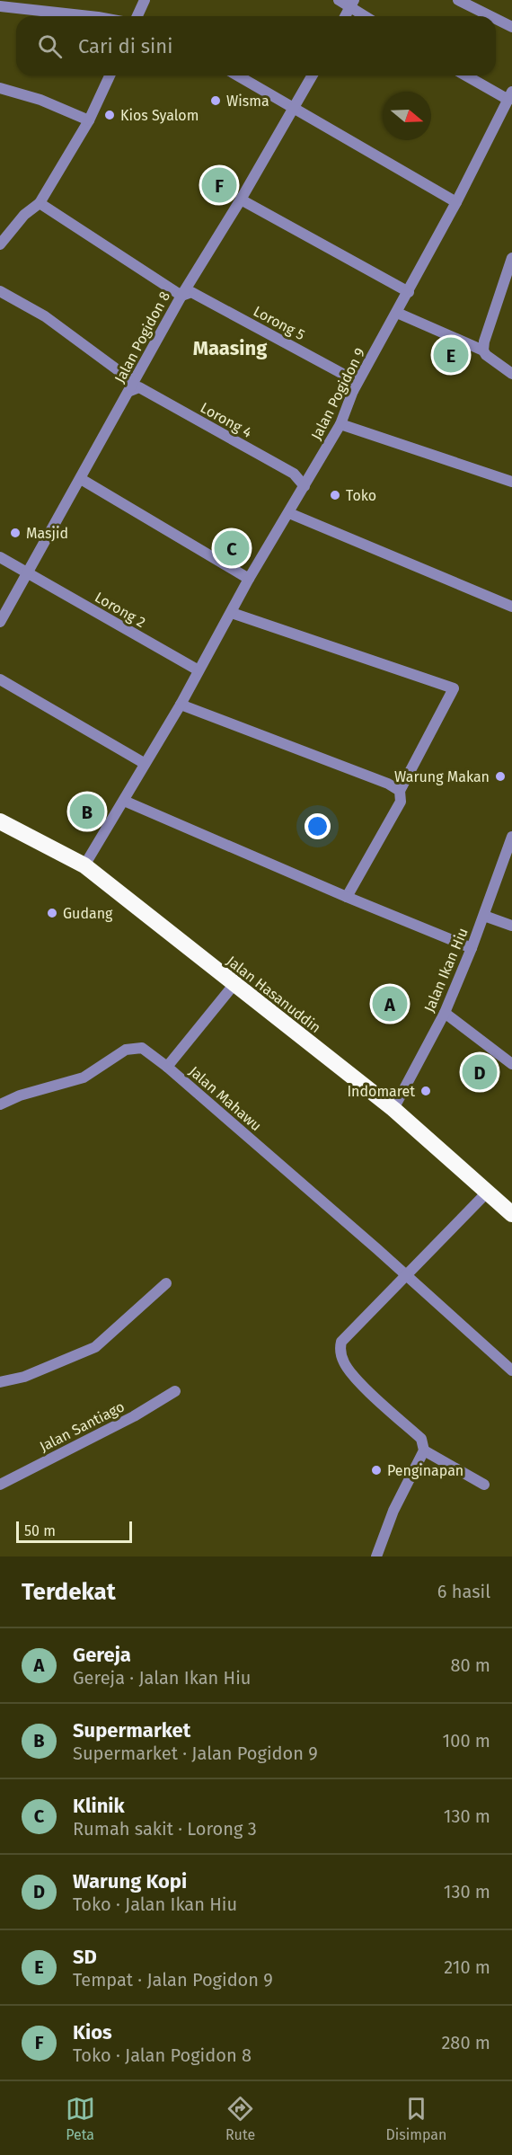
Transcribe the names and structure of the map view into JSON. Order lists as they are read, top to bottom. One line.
{"streets":{"highway":["Jalan Hasanuddin"],"street":["Lorong 5","Jalan Pogidon 8","Jalan Pogidon 9","Lorong 4","Lorong 2","Jalan Ikan Hiu","Jalan Mahawu","Jalan Santiago"]},"crossings":[["Lorong 5","Jalan Pogidon 8"],["Lorong 5","Jalan Pogidon 9"],["Jalan Pogidon 8","Lorong 4"],["Jalan Pogidon 8","Lorong 2"],["Jalan Pogidon 9","Lorong 4"],["Jalan Pogidon 9","Lorong 2"],["Jalan Pogidon 9","Jalan Hasanuddin"],["Jalan Ikan Hiu","Jalan Hasanuddin"]],"districts":["Maasing"],"places":["Wisma","Kios Syalom","Toko","Masjid","Warung Makan","Gudang","Indomaret","Penginapan"],"scale_bar":"50 m","north":"right","page":{"search":"Cari di sini","pins":["F","E","C","B","A","D"],"scale":"50 m","heading":["Terdekat","6 hasil"],"list":[{"mark":"A","name":"Gereja","note":"Gereja · Jalan Ikan Hiu","value":"80 m"},{"mark":"B","name":"Supermarket","note":"Supermarket · Jalan Pogidon 9","value":"100 m"},{"mark":"C","name":"Klinik","note":"Rumah sakit · Lorong 3","value":"130 m"},{"mark":"D","name":"Warung Kopi","note":"Toko · Jalan Ikan Hiu","value":"130 m"},{"mark":"E","name":"SD","note":"Tempat · Jalan Pogidon 9","value":"210 m"},{"mark":"F","name":"Kios","note":"Toko · Jalan Pogidon 8","value":"280 m"}],"nav":["Peta","Rute","Disimpan"]}}
